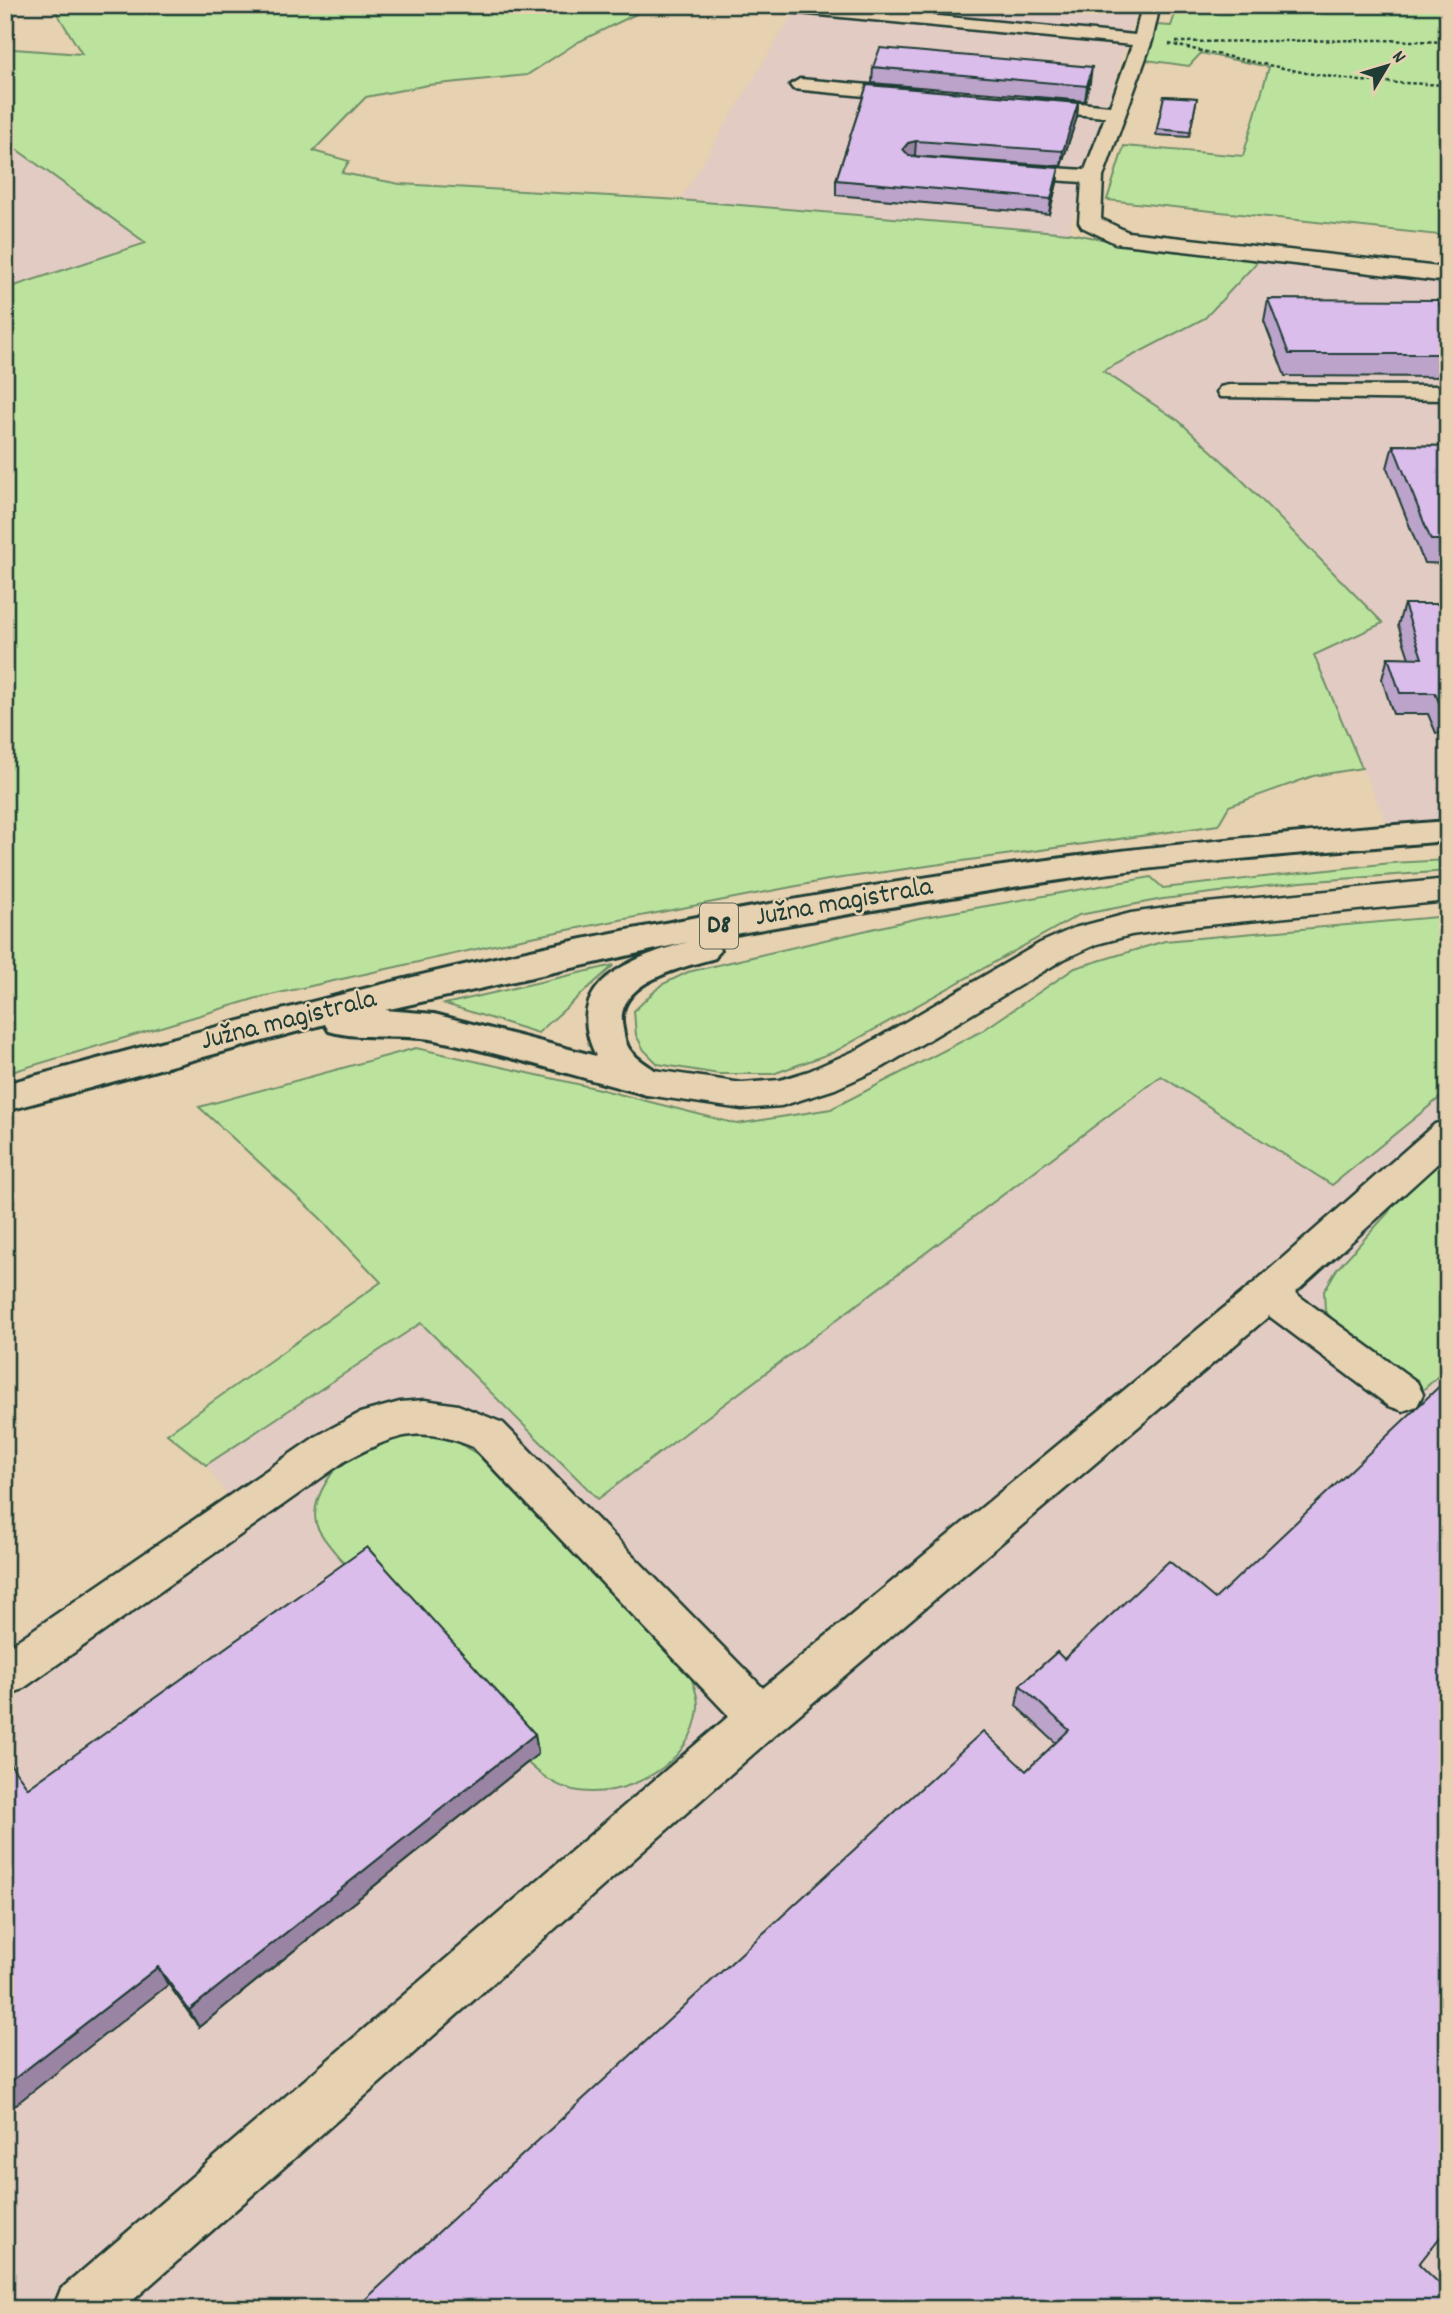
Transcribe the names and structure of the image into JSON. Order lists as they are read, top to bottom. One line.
{"streets":{"main road":["Južna magistrala","D8"]},"north":"top right"}
